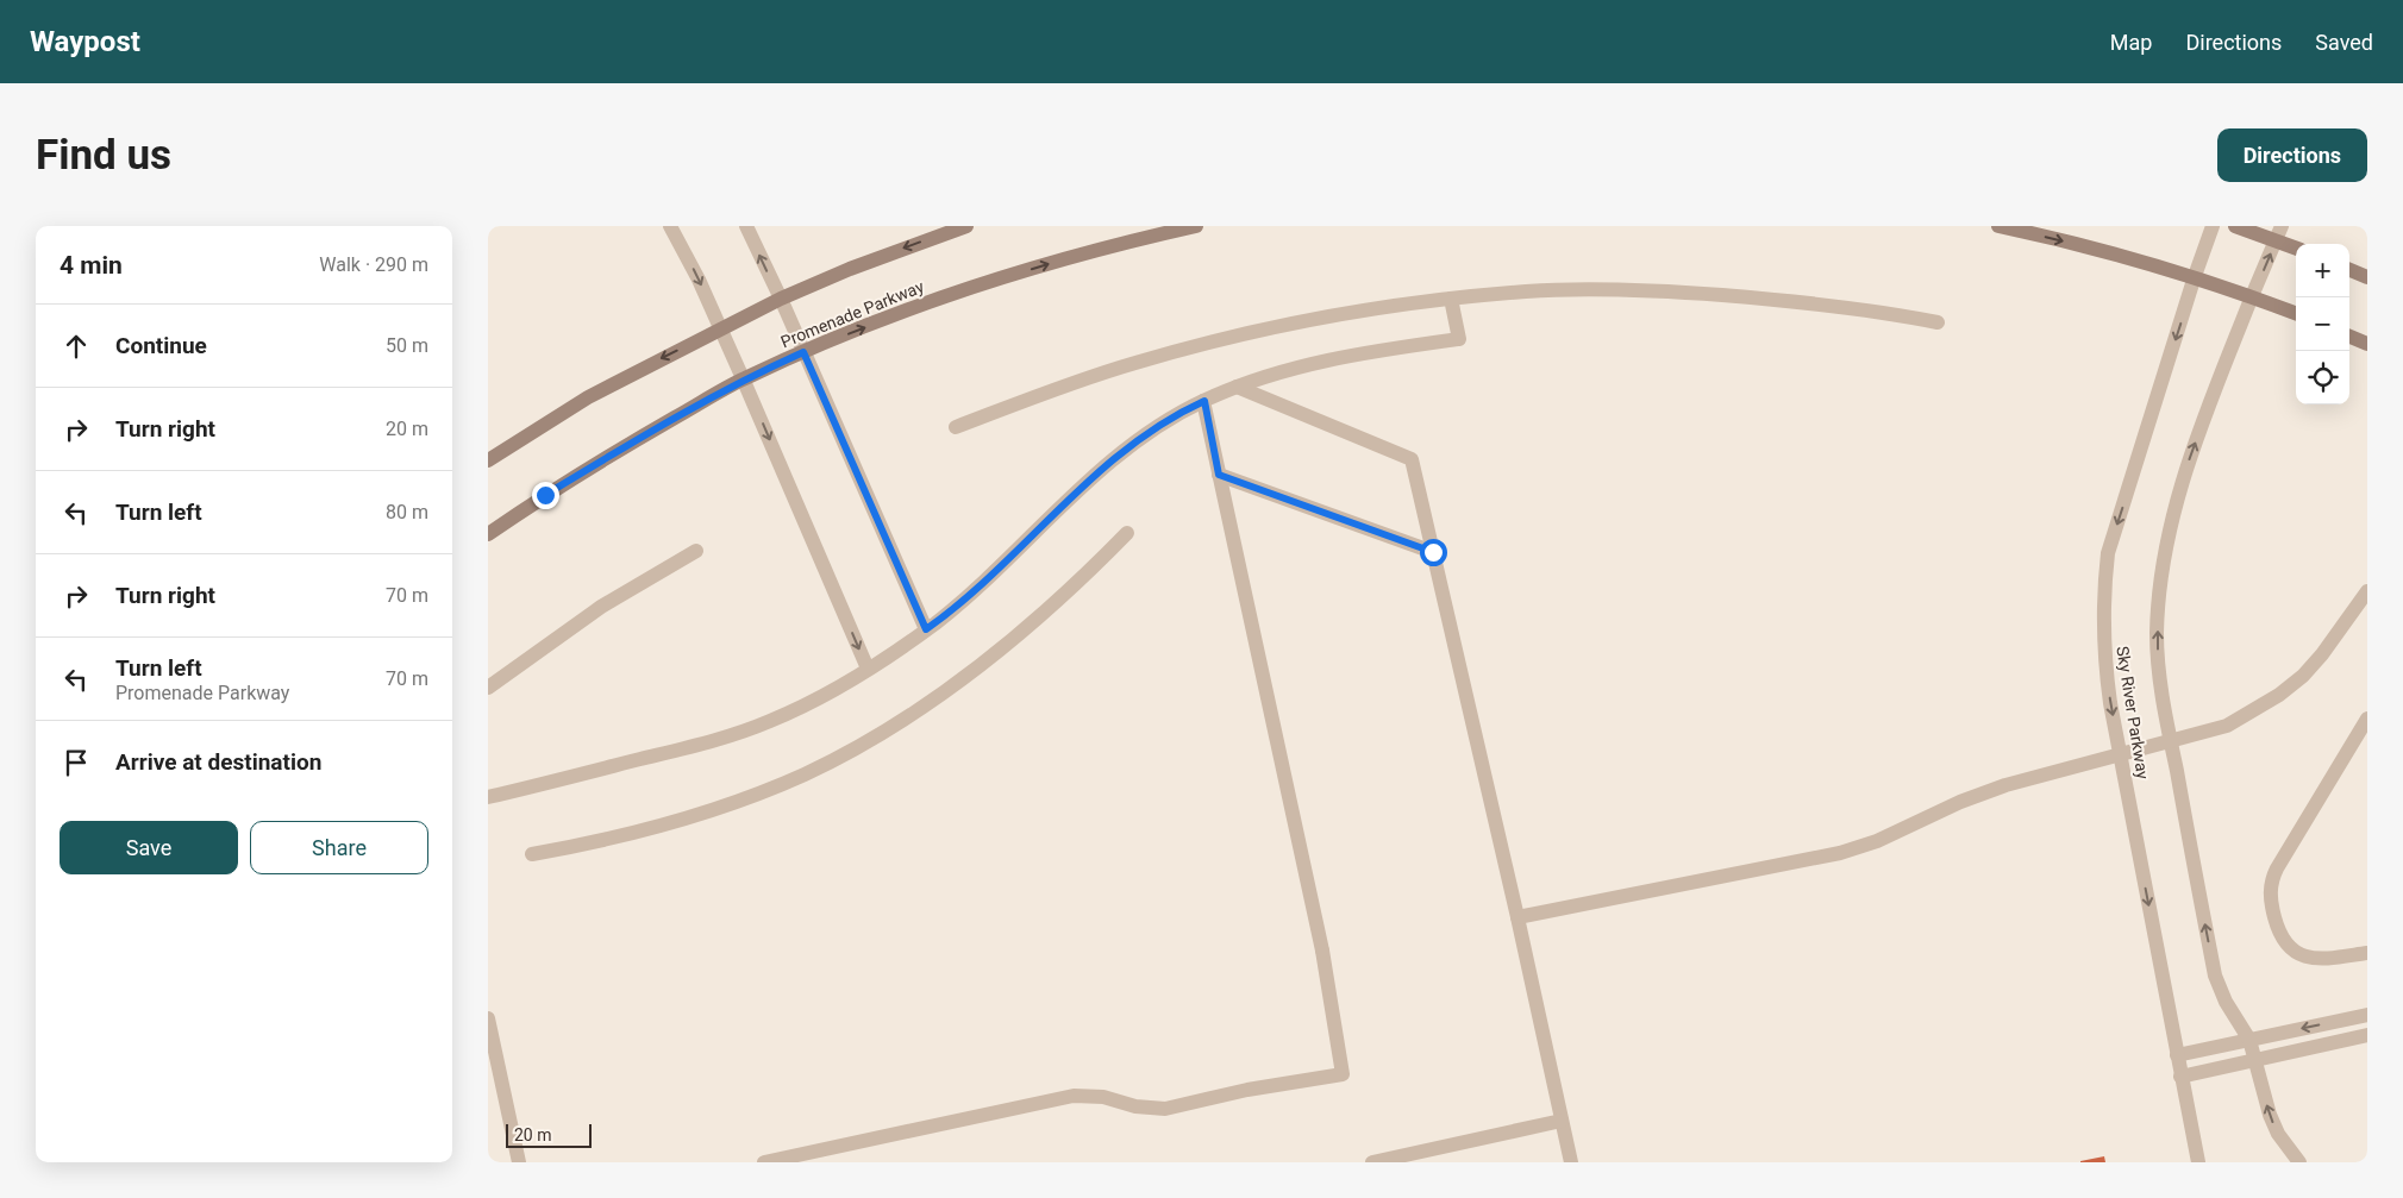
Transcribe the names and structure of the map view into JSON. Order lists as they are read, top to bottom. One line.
{"streets":{"main road":["Promenade Parkway"],"street":["Sky River Parkway"]},"scale_bar":"20 m","page":{"header":"Waypost","nav":["Map","Directions","Saved"],"buttons":["Directions",["Save","Share"]],"title":"Find us","heading":["4 min","Walk · 290 m"],"map_buttons":["+","−"],"list":[["Continue","50 m"],["Turn right","20 m"],["Turn left","80 m"],["Turn right","70 m"],["Turn left","Promenade Parkway","70 m"],"Arrive at destination"],"scale":"20 m"}}
